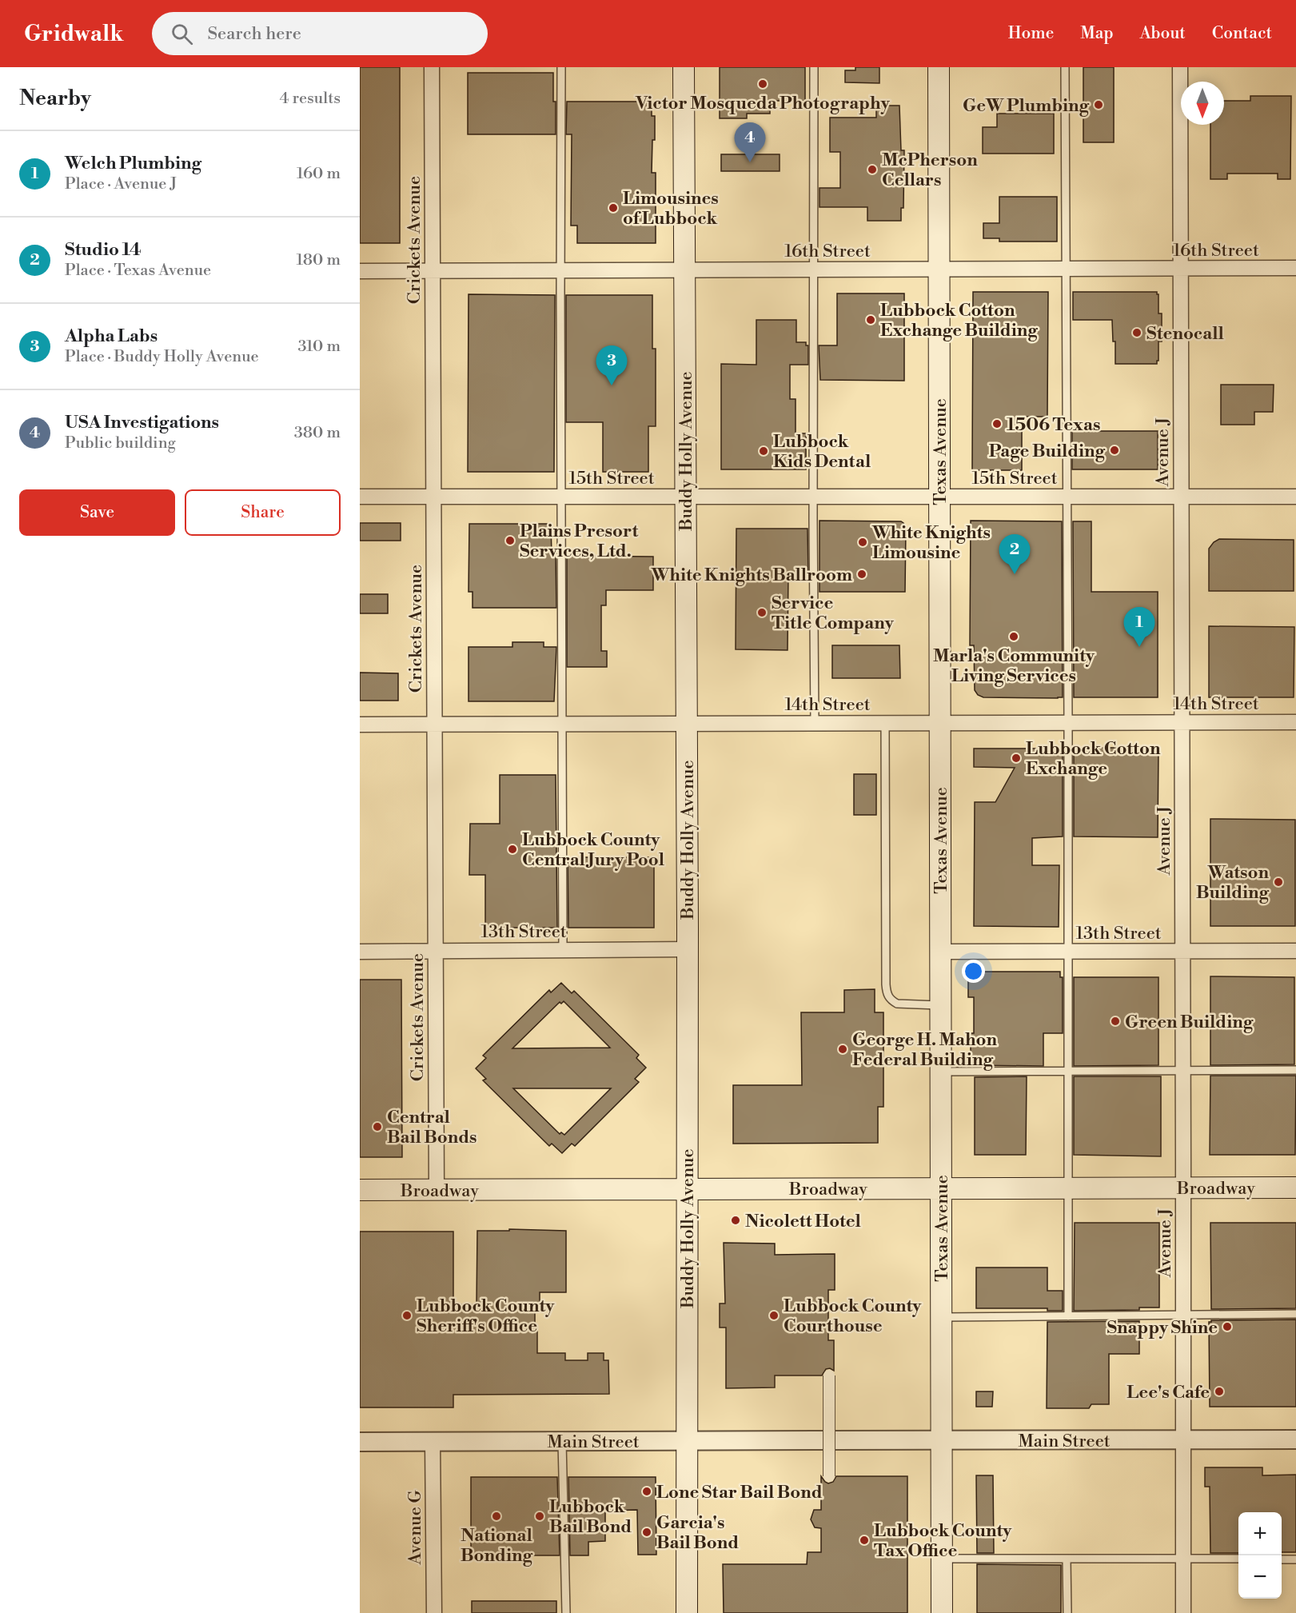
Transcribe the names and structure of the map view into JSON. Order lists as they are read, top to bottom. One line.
{"streets":{"main road":["Buddy Holly Avenue","Texas Avenue","Broadway"],"street":["Crickets Avenue","16th Street","Avenue J","15th Street","14th Street","13th Street","Main Street","Avenue G"]},"crossings":[["Crickets Avenue","16th Street"],["Crickets Avenue","15th Street"],["Crickets Avenue","14th Street"],["Crickets Avenue","13th Street"],["Crickets Avenue","Broadway"],["16th Street","Buddy Holly Avenue"],["16th Street","Texas Avenue"],["16th Street","Avenue J"],["Buddy Holly Avenue","15th Street"],["Buddy Holly Avenue","14th Street"],["Buddy Holly Avenue","13th Street"],["Buddy Holly Avenue","Broadway"],["Buddy Holly Avenue","Main Street"],["Texas Avenue","15th Street"],["Texas Avenue","14th Street"],["Texas Avenue","13th Street"],["Texas Avenue","Broadway"],["Texas Avenue","Main Street"],["Avenue J","15th Street"],["Avenue J","14th Street"],["Avenue J","13th Street"],["Avenue J","Broadway"],["Avenue J","Main Street"],["Main Street","Avenue G"]],"places":["Victor Mosqueda Photography","GeW Plumbing","McPherson Cellars","Limousines of Lubbock","Lubbock Cotton Exchange Building","Stenocall","1506 Texas","Page Building","Lubbock Kids Dental","Plains Presort Services, Ltd.","White Knights Limousine","White Knights Ballroom","Service Title Company","Marla's Community Living Services","Lubbock Cotton Exchange","Lubbock County Central Jury Pool","Watson Building","Green Building","George H. Mahon Federal Building","Central Bail Bonds","Nicolett Hotel","Lubbock County Sheriff's Office","Lubbock County Courthouse","Snappy Shine","Lee's Cafe","Lone Star Bail Bond","National Bonding","Lubbock Bail Bond","Garcia's Bail Bond","Lubbock County Tax Office"],"north":"bottom","page":{"header":"Gridwalk","search":"Search here","nav":["Home","Map","About","Contact"],"heading":["Nearby","4 results"],"pins":["4","3","2","1"],"list":[{"mark":"1","name":"Welch Plumbing","note":"Place · Avenue J","value":"160 m"},{"mark":"2","name":"Studio 14","note":"Place · Texas Avenue","value":"180 m"},{"mark":"3","name":"Alpha Labs","note":"Place · Buddy Holly Avenue","value":"310 m"},{"mark":"4","name":"USA Investigations","note":"Public building","value":"380 m"}],"buttons":["Save","Share"],"map_buttons":["+","−"]}}
